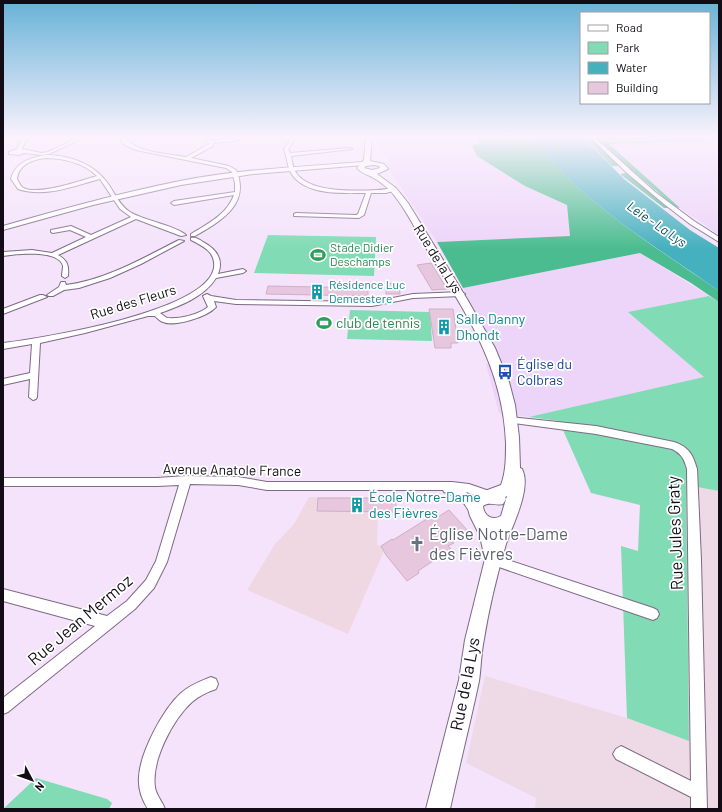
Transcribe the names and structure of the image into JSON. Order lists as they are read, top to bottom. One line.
{"streets":{"main road":["Rue de la Lys"],"street":["Rue des Fleurs","Avenue Anatole France","Rue Jules Graty","Rue Jean Mermoz"]},"crossings":[["Rue de la Lys","Avenue Anatole France"],["Rue de la Lys","Rue Jules Graty"],["Avenue Anatole France","Rue Jean Mermoz"]],"water":["Leie - La Lys"],"places":{"sports":["Stade Didier Deschamps","club de tennis"],"building":["Résidence Luc Demeestere","Salle Danny Dhondt","École Notre-Dame des Fièvres"],"bus stop":["Église du Colbras"],"church":["Église Notre-Dame des Fièvres"]},"legend":["Road","Park","Water","Building"],"north":"bottom right"}
